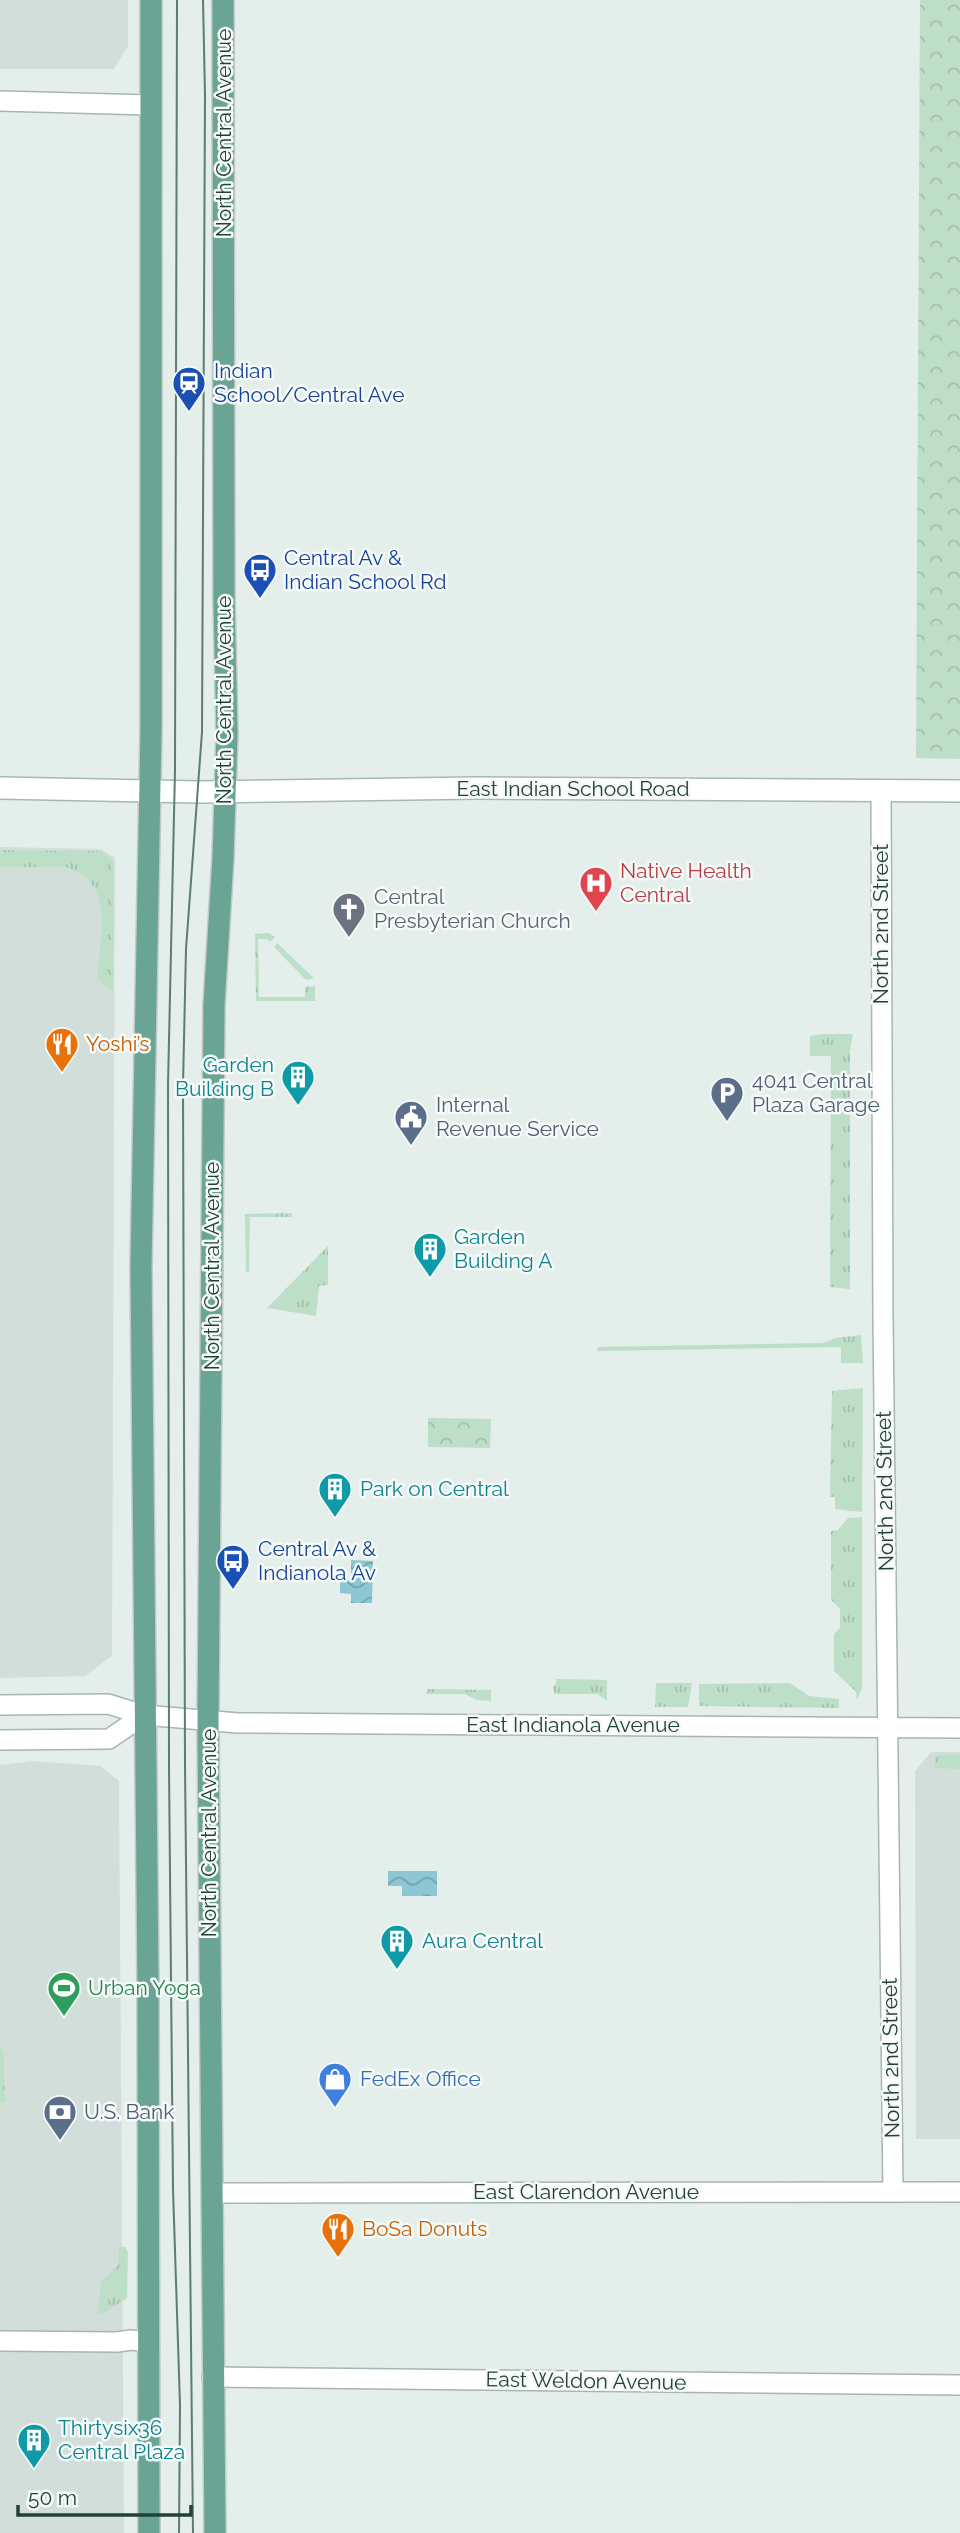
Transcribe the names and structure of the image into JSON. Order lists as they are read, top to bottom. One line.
{"streets":{"main road":["North Central Avenue","East Indian School Road"],"street":["North 2nd Street","East Indianola Avenue","East Clarendon Avenue","East Weldon Avenue"]},"crossings":[["North Central Avenue","East Indian School Road"],["North Central Avenue","East Indianola Avenue"],["North Central Avenue","East Clarendon Avenue"],["North Central Avenue","East Weldon Avenue"],["East Indian School Road","North 2nd Street"],["North 2nd Street","East Indianola Avenue"],["North 2nd Street","East Clarendon Avenue"]],"places":{"station":["Indian School/Central Ave"],"bus stop":["Central Av & Indian School Rd","Central Av & Indianola Av"],"hospital":["Native Health Central"],"church":["Central Presbyterian Church"],"restaurant":["Yoshi’s","BoSa Donuts"],"building":["Garden Building B","Garden Building A","Park on Central","Aura Central","Thirtysix36 Central Plaza"],"parking":["4041 Central Plaza Garage"],"public building":["Internal Revenue Service"],"sports":["Urban Yoga"],"shop":["FedEx Office"],"bank":["U.S. Bank"]},"scale_bar":"50 m"}
